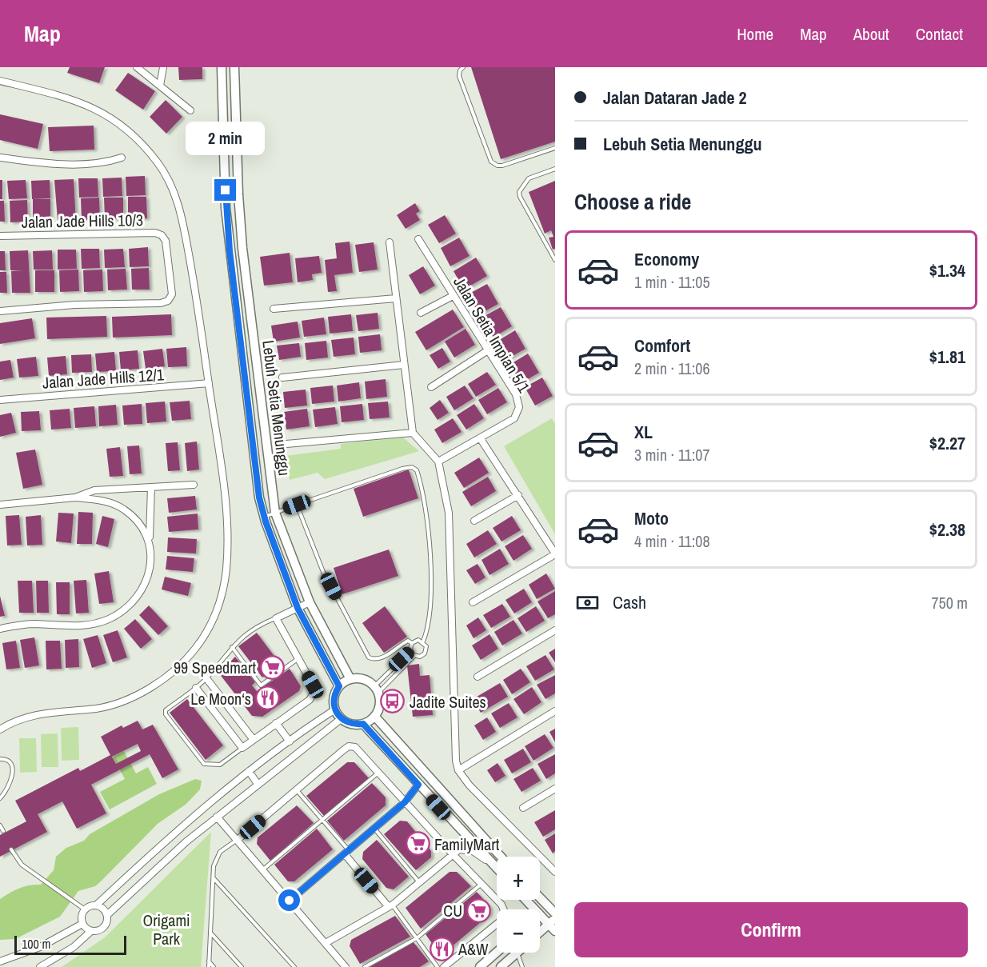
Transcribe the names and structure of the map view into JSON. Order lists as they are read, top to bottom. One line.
{"streets":{"street":["Jalan Jade Hills 10/3","Jalan Setia Impian 5/1","Jalan Jade Hills 12/1","Lebuh Setia Menunggu"]},"parks":["Origami Park"],"places":{"supermarket":["99 Speedmart","FamilyMart","CU"],"restaurant":["Le Moon‘s","A&W"],"bus stop":["Jadite Suites"]},"scale_bar":"100 m","page":{"header":"Map","nav":["Home","Map","About","Contact"],"banner":["Jalan Dataran Jade 2","Lebuh Setia Menunggu"],"bubble":"2 min","heading":"Choose a ride","list":[{"name":"Economy","note":"1 min · 11:05","value":"$1.34"},{"name":"Comfort","note":"2 min · 11:06","value":"$1.81"},{"name":"XL","note":"3 min · 11:07","value":"$2.27"},{"name":"Moto","note":"4 min · 11:08","value":"$2.38"}],"pay":["Cash","750 m"],"map_buttons":["+","−"],"buttons":"Confirm","scale":"100 m"}}
